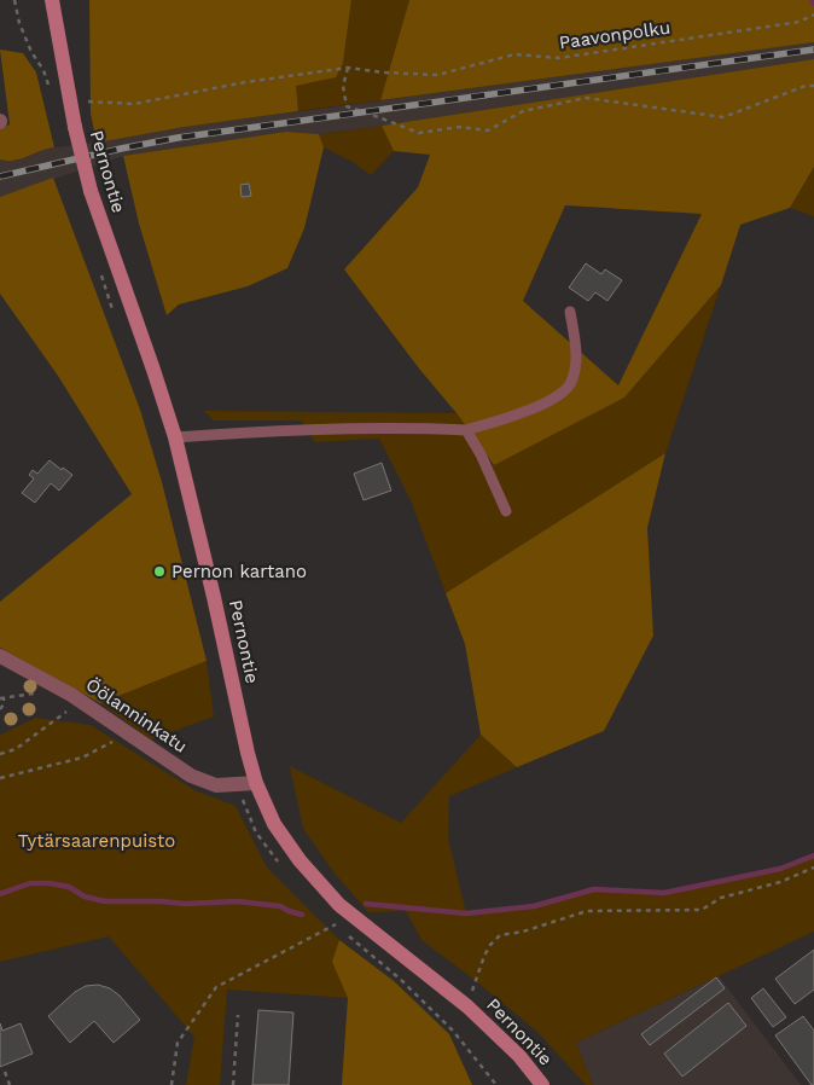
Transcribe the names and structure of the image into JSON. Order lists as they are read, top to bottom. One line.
{"streets":{"street":["Pernontie","Öölanninkatu"],"path":["Paavonpolku"]},"crossings":[["Paavonpolku","Pernontie"],["Pernontie","Öölanninkatu"]],"parks":["Tytärsaarenpuisto"],"places":["Pernon kartano"]}
